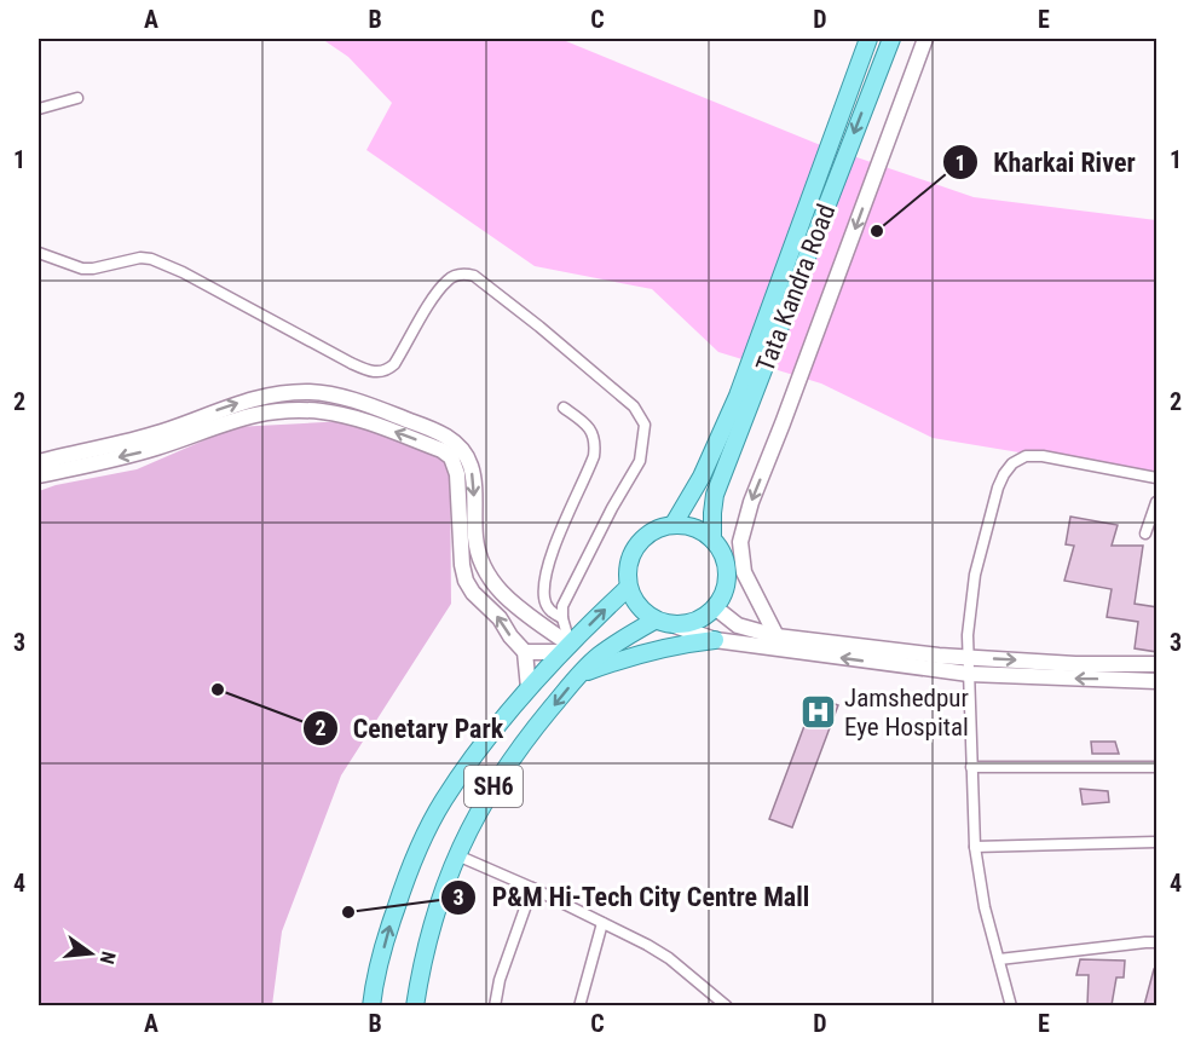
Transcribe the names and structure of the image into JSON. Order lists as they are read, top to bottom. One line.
{"streets":{"main road":["Tata Kandra Road","SH6"]},"crossings":[["Tata Kandra Road","SH6"]],"places":{"other":["Kharkai River","Cenetary Park","P&M Hi-Tech City Centre Mall"],"hospital":["Jamshedpur Eye Hospital"]},"north":"right","grid":{"columns":["A","B","C","D","E"],"rows":["1","2","3","4"]}}
